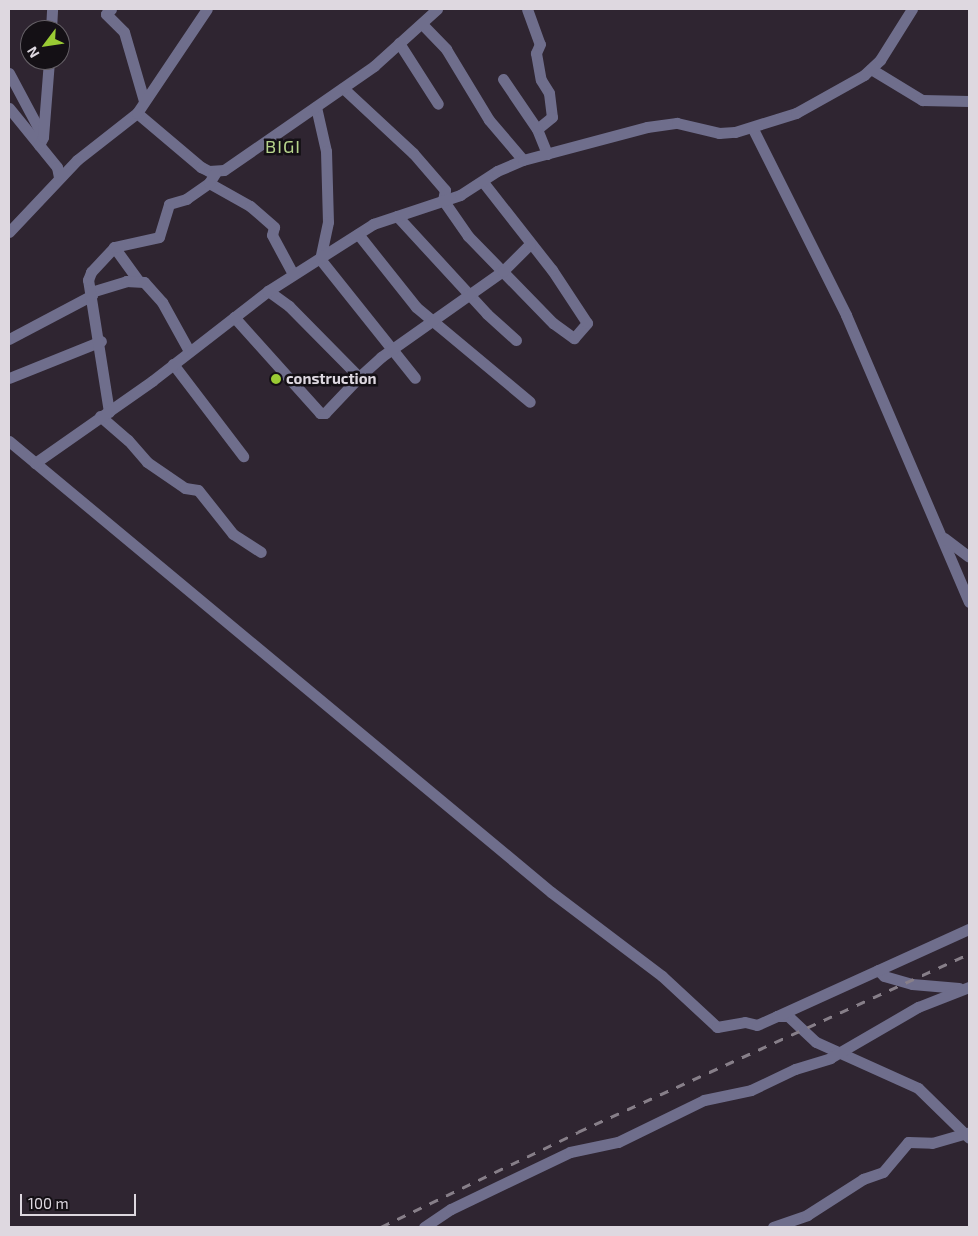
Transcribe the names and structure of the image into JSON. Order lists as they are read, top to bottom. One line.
{"districts":["BIGI"],"places":["construction"],"scale_bar":"100 m","north":"bottom left"}
